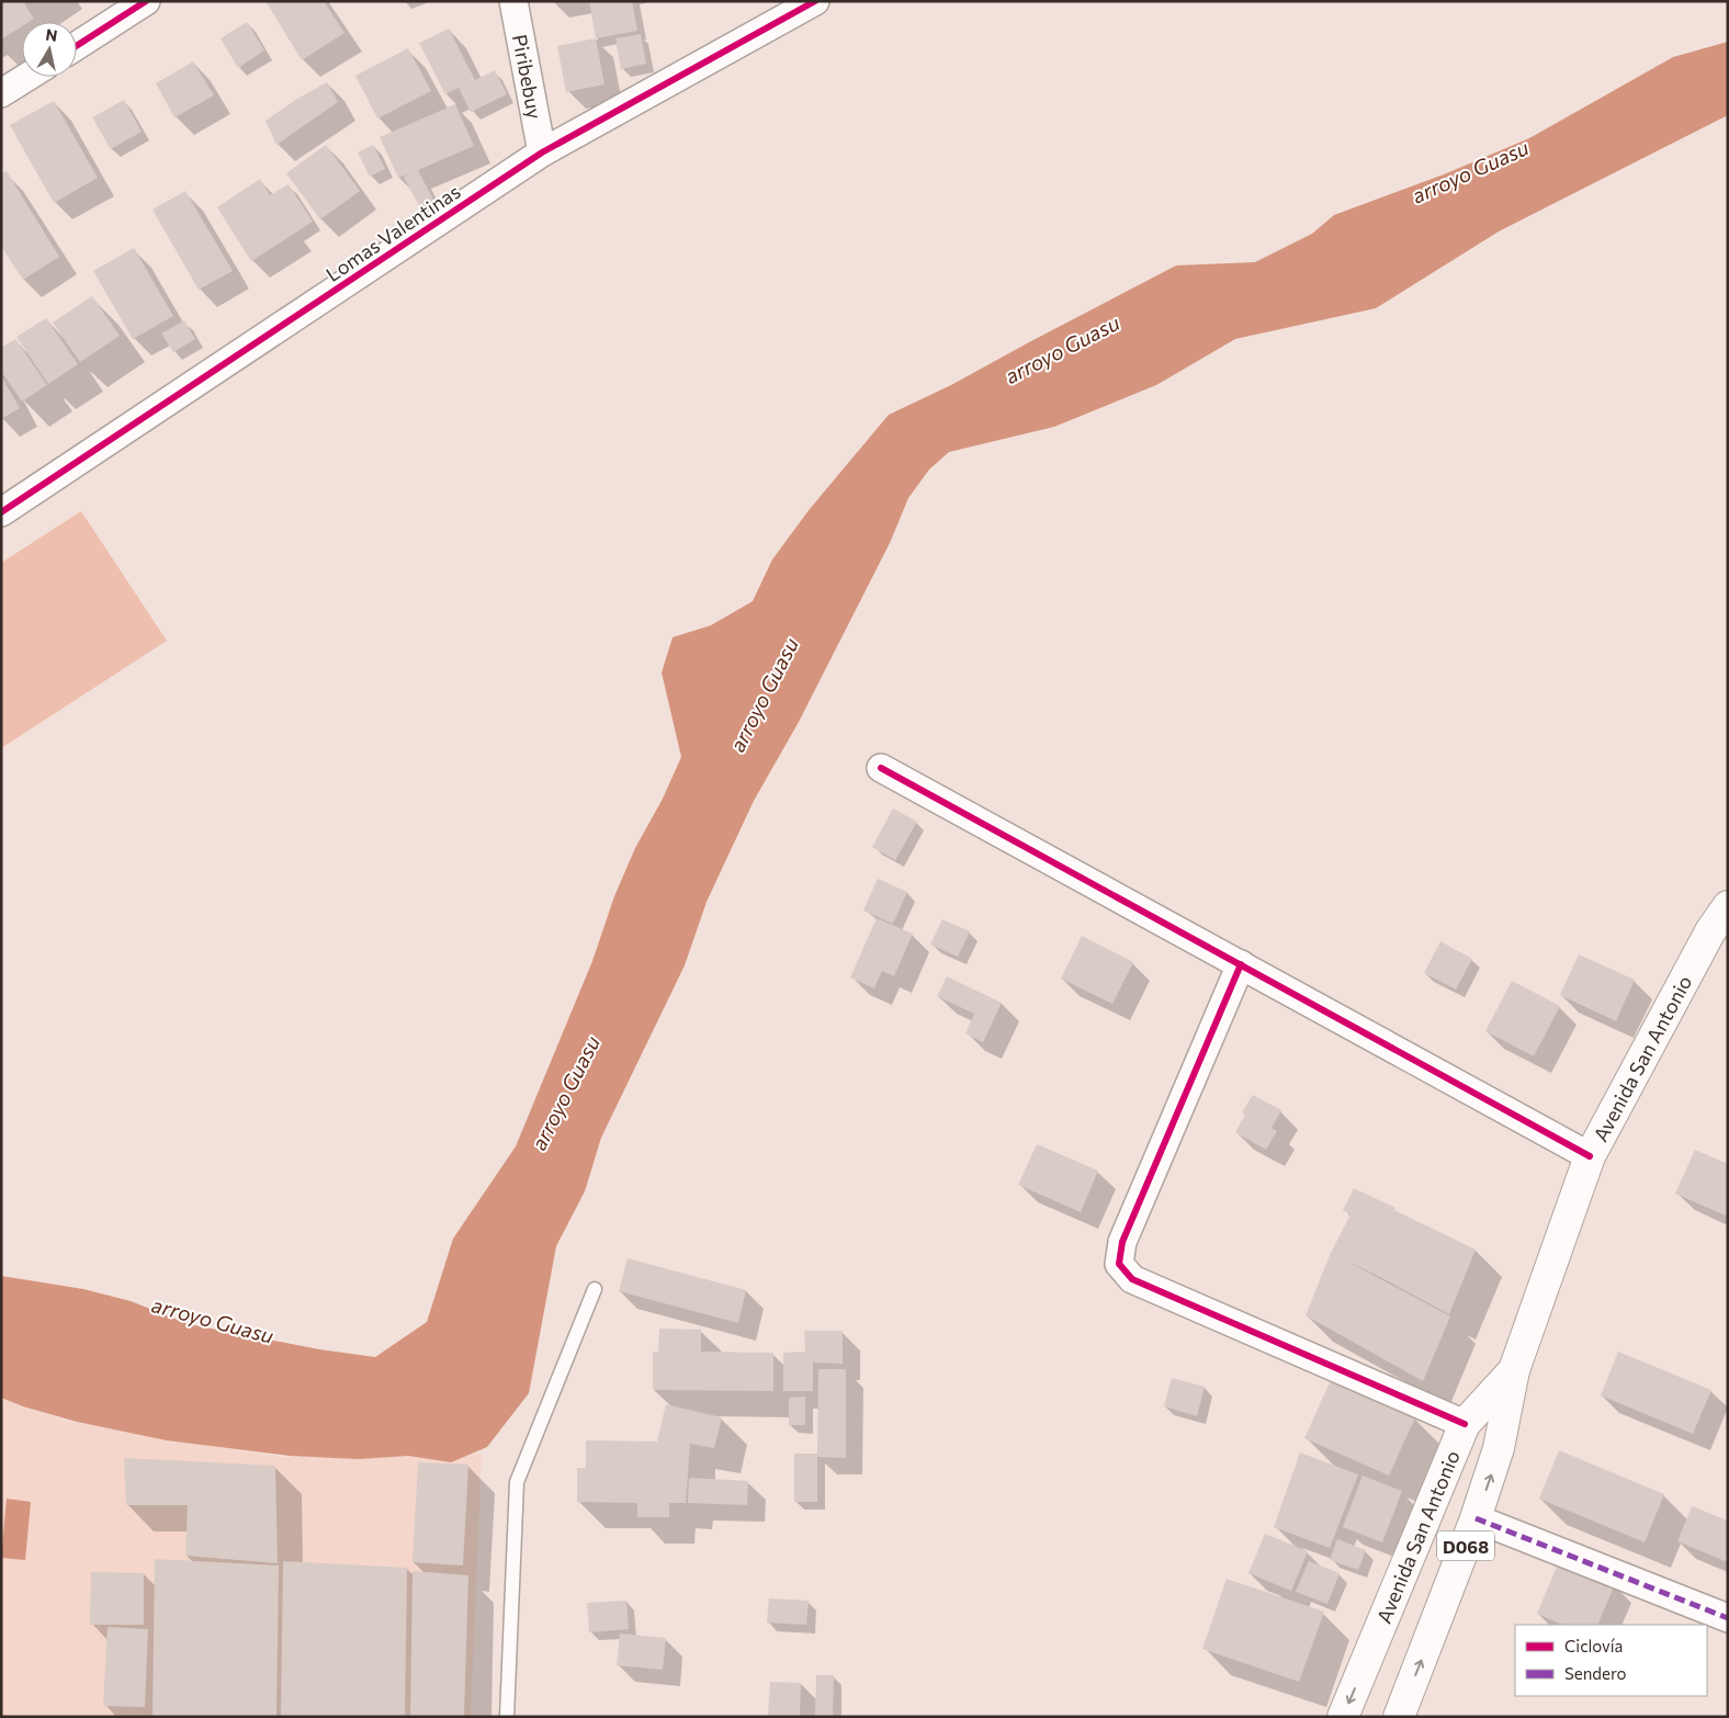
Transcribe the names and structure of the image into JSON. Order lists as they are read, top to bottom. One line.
{"streets":{"main road":["Avenida San Antonio","D068"],"street":["Piribebuy","Lomas Valentinas"]},"crossings":[["Piribebuy","Lomas Valentinas"]],"water":["arroyo Guasu"],"legend":["Ciclovía","Sendero"],"north":"top"}
